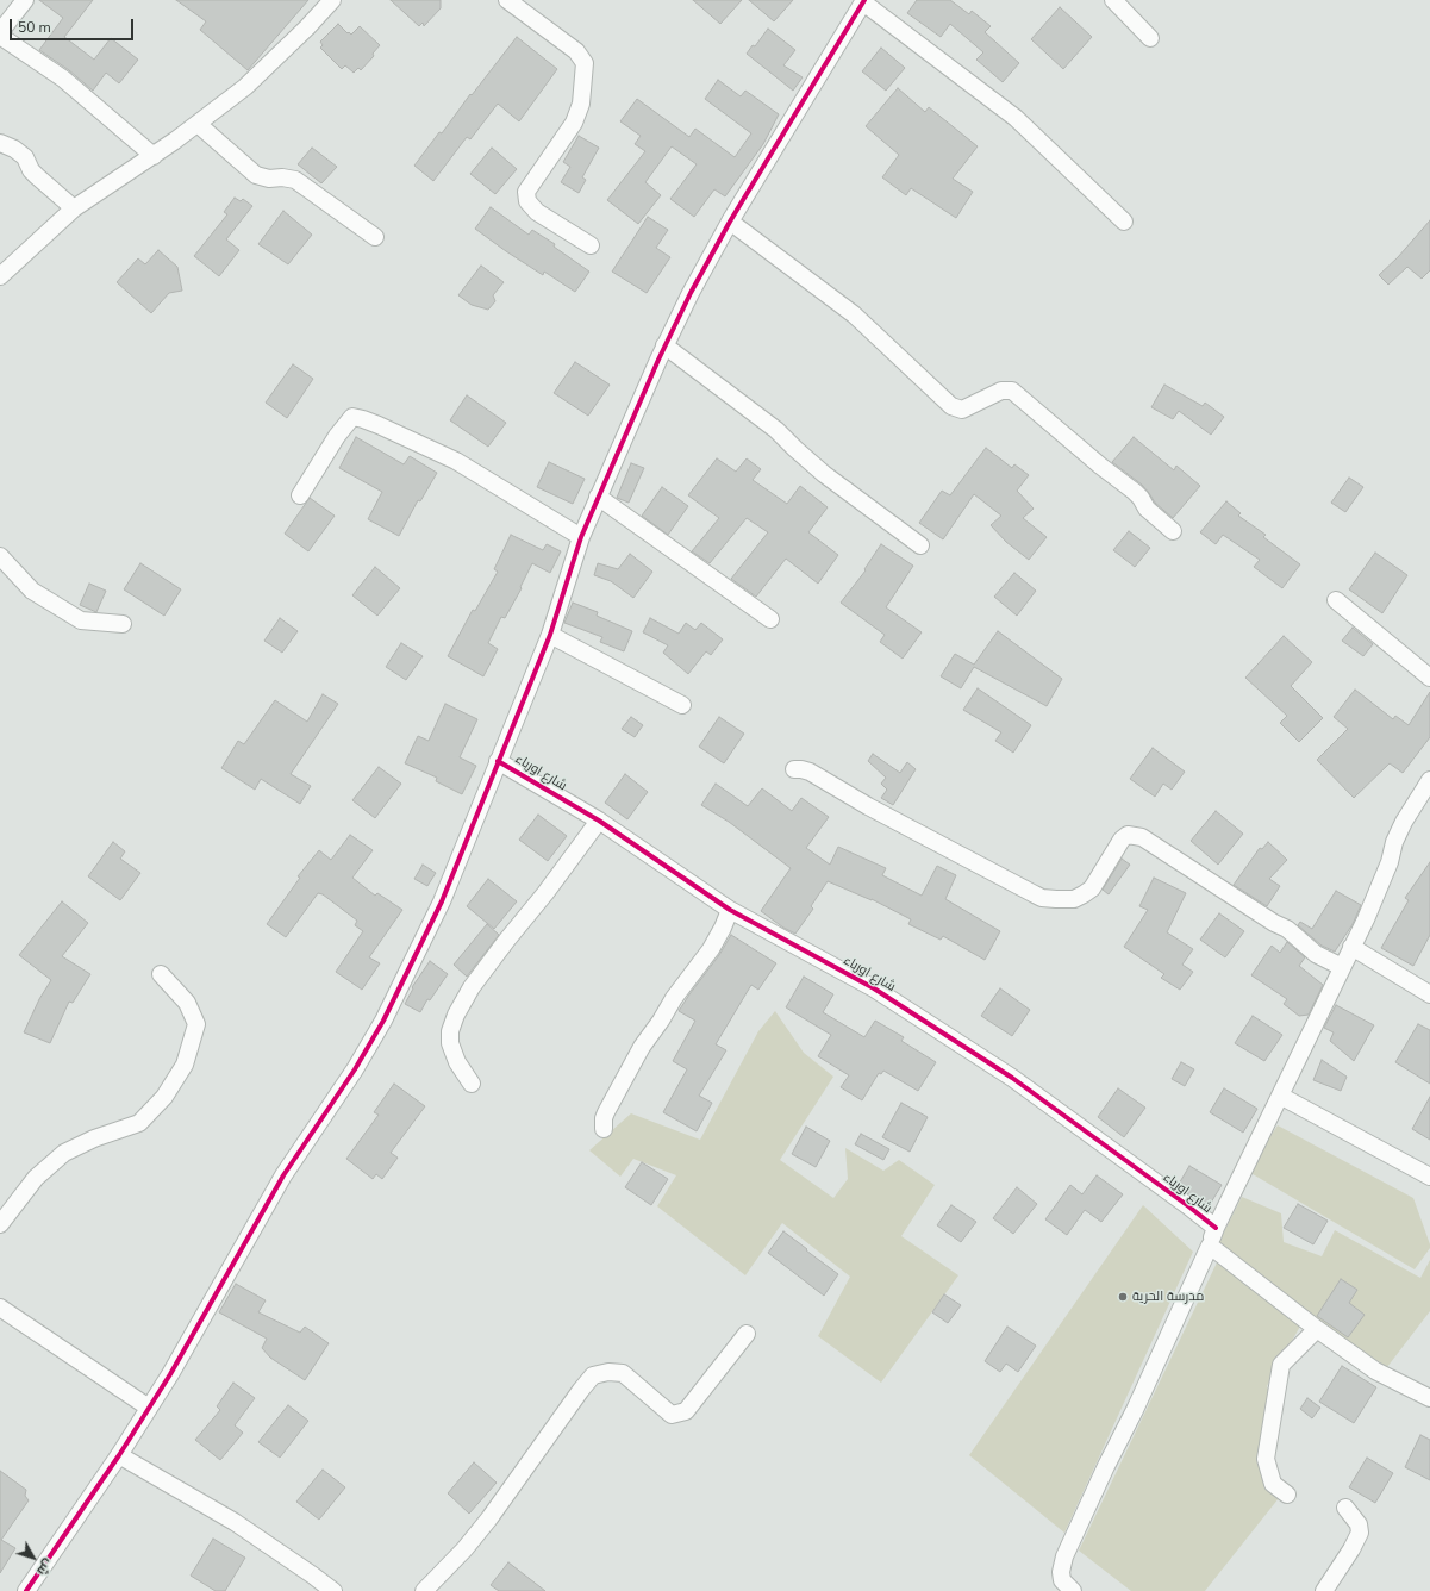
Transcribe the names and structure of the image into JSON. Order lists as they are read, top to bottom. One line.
{"streets":{"street":["شارع اورباء"]},"places":["مدرسة الحرية"],"scale_bar":"50 m","north":"bottom right"}
